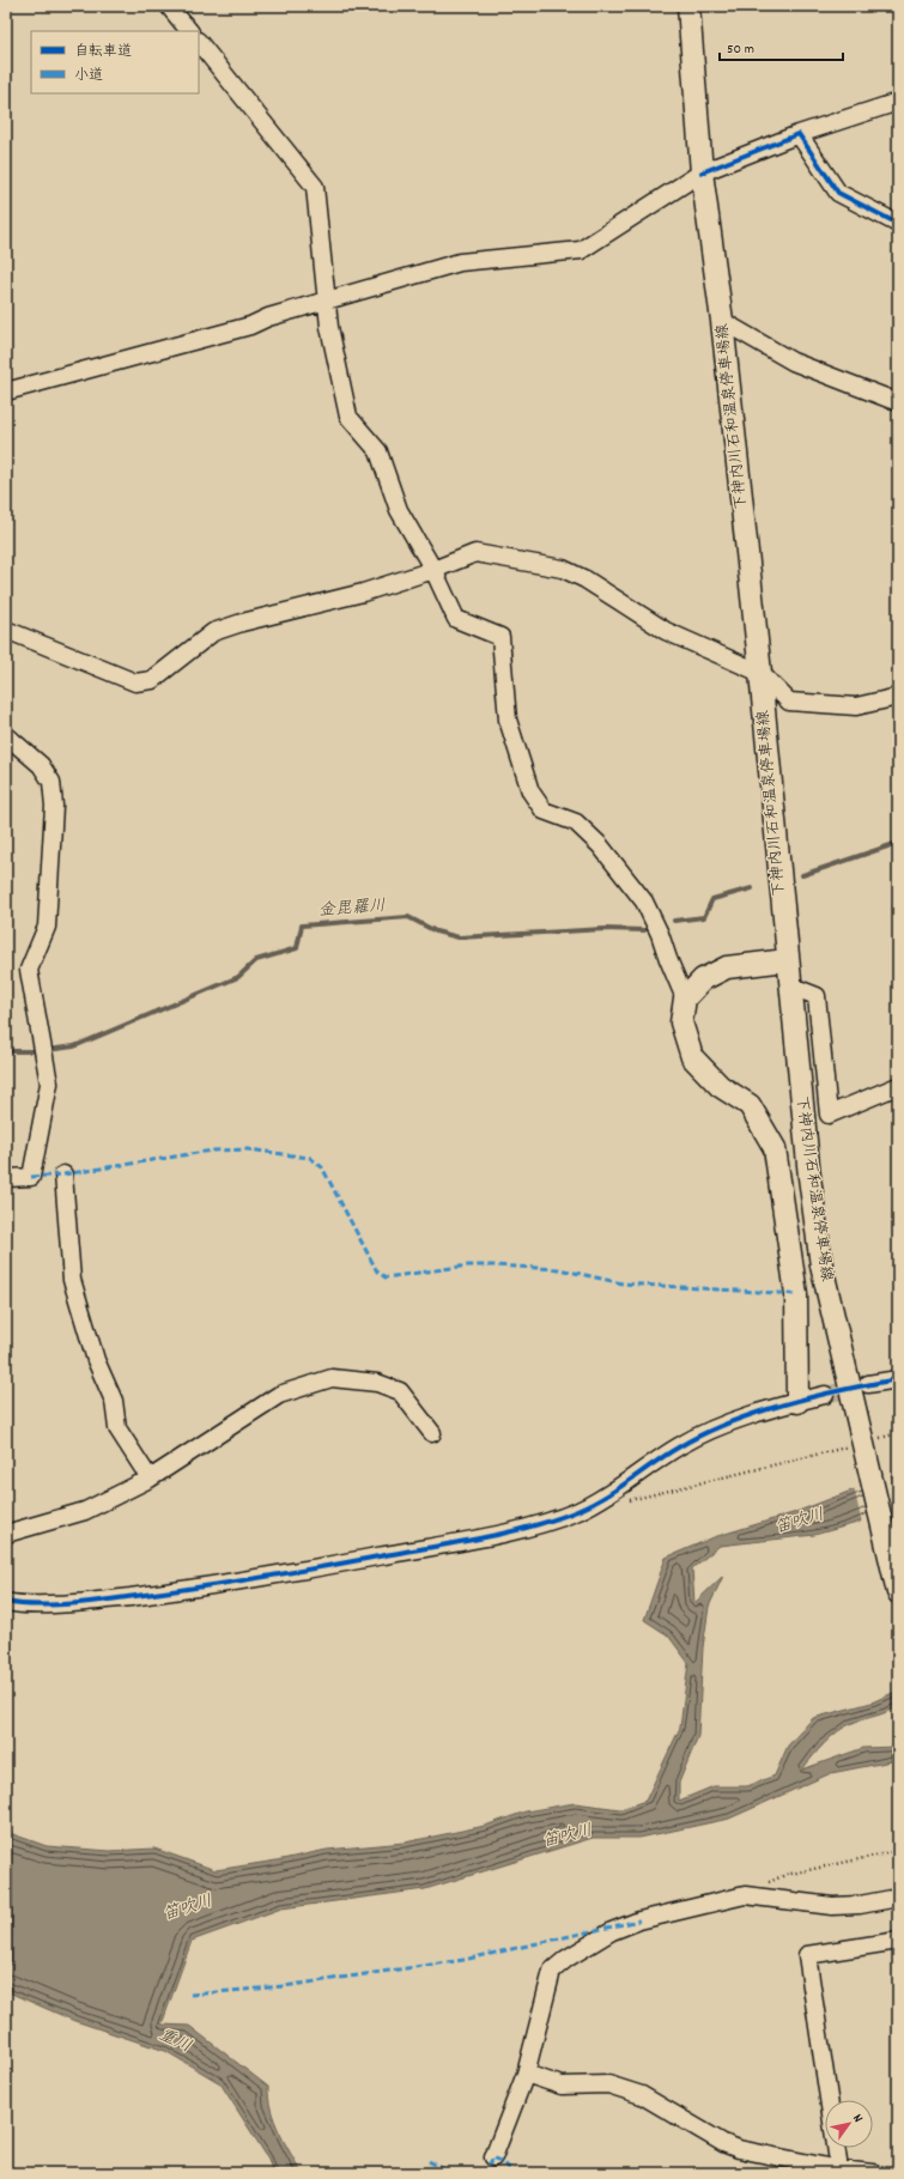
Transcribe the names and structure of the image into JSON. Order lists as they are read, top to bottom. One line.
{"streets":{"main road":["下神内川石和温泉停車場線"]},"water":["金毘羅川","笛吹川","重川"],"legend":["自転車道","小道"],"scale_bar":"50 m","north":"top right"}
